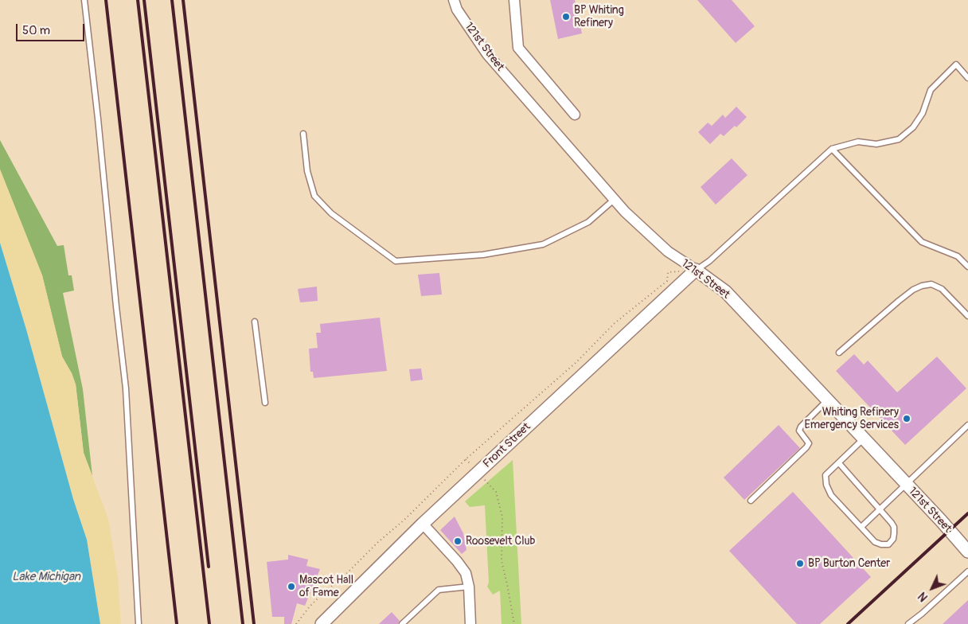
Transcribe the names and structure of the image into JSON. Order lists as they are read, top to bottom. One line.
{"streets":{"street":["121st Street","Front Street"]},"crossings":[["121st Street","Front Street"]],"water":["Lake Michigan"],"places":["BP Whiting Refinery","Whiting Refinery Emergency Services","Roosevelt Club","BP Burton Center","Mascot Hall of Fame"],"scale_bar":"50 m","north":"bottom left"}
